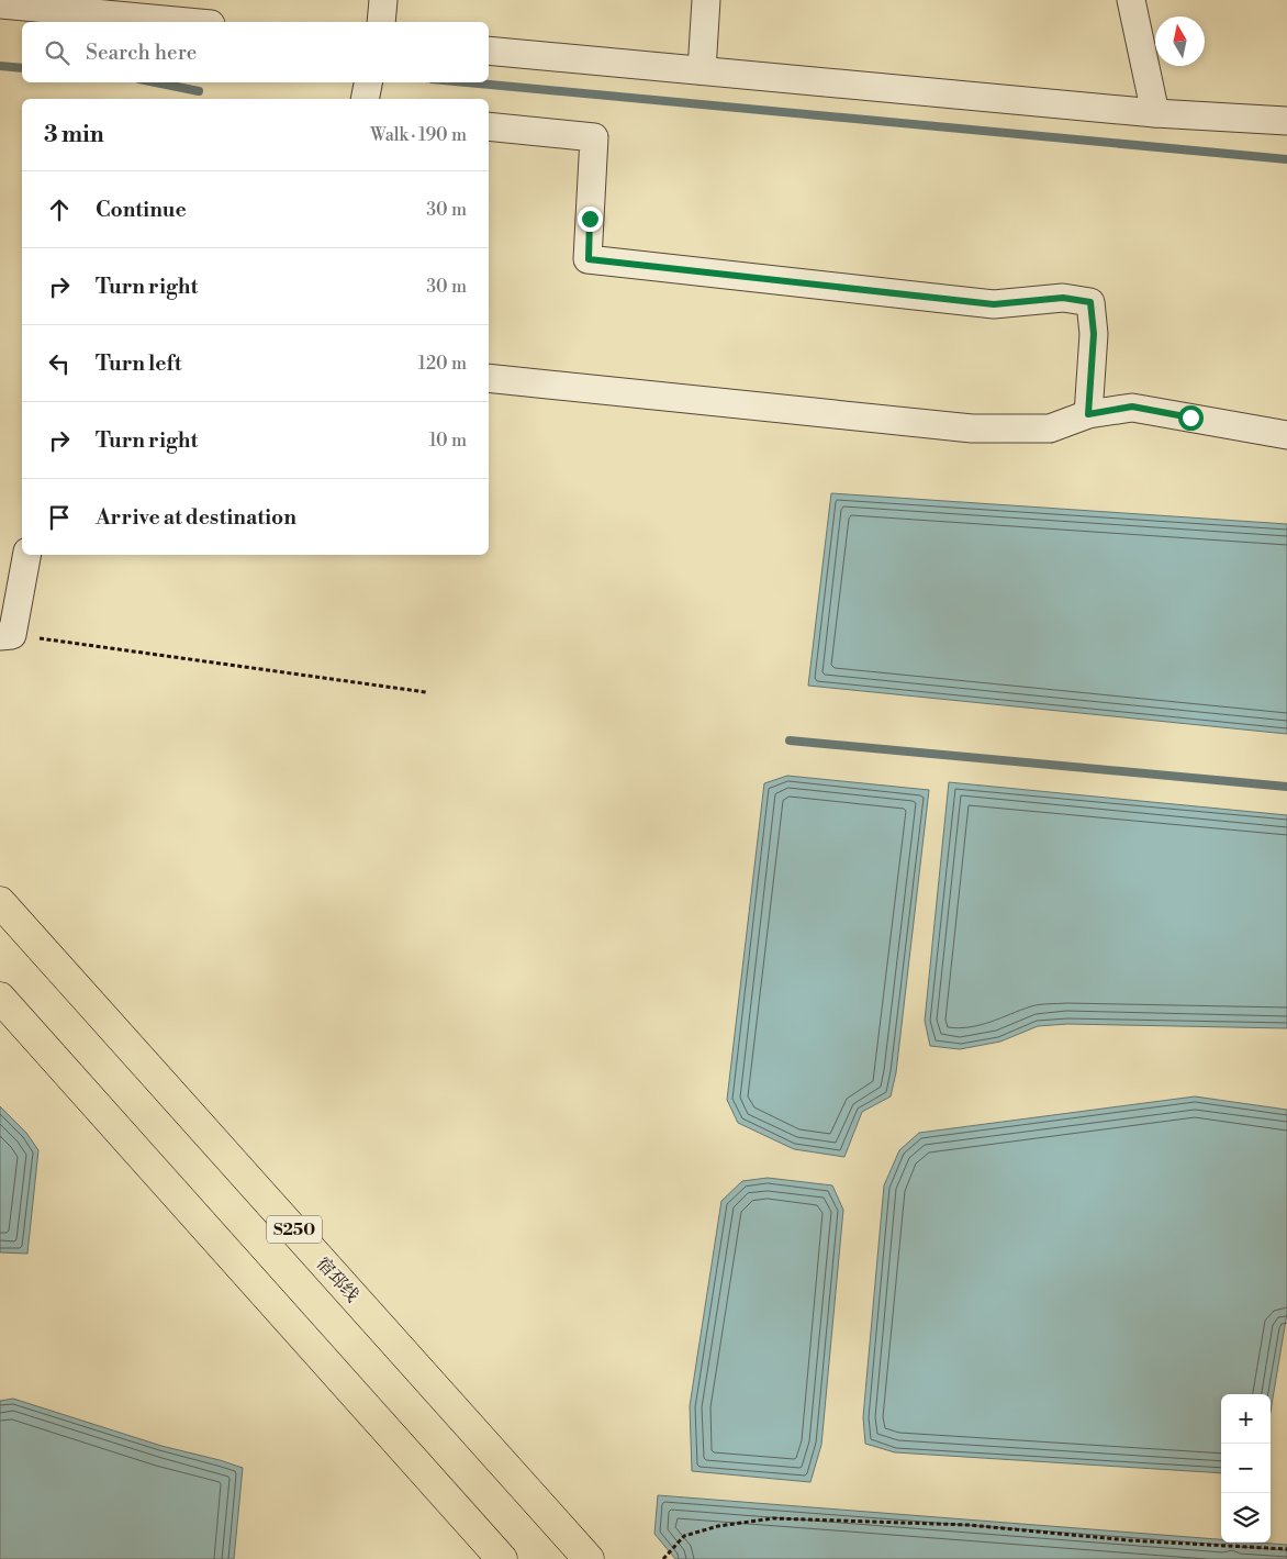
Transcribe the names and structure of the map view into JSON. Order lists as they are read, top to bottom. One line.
{"streets":{"main road":["S250","宿邳线"]},"north":"top","page":{"search":"Search here","heading":["3 min","Walk · 190 m"],"list":[["Continue","30 m"],["Turn right","30 m"],["Turn left","120 m"],["Turn right","10 m"],"Arrive at destination"],"map_buttons":["+","−"]}}
